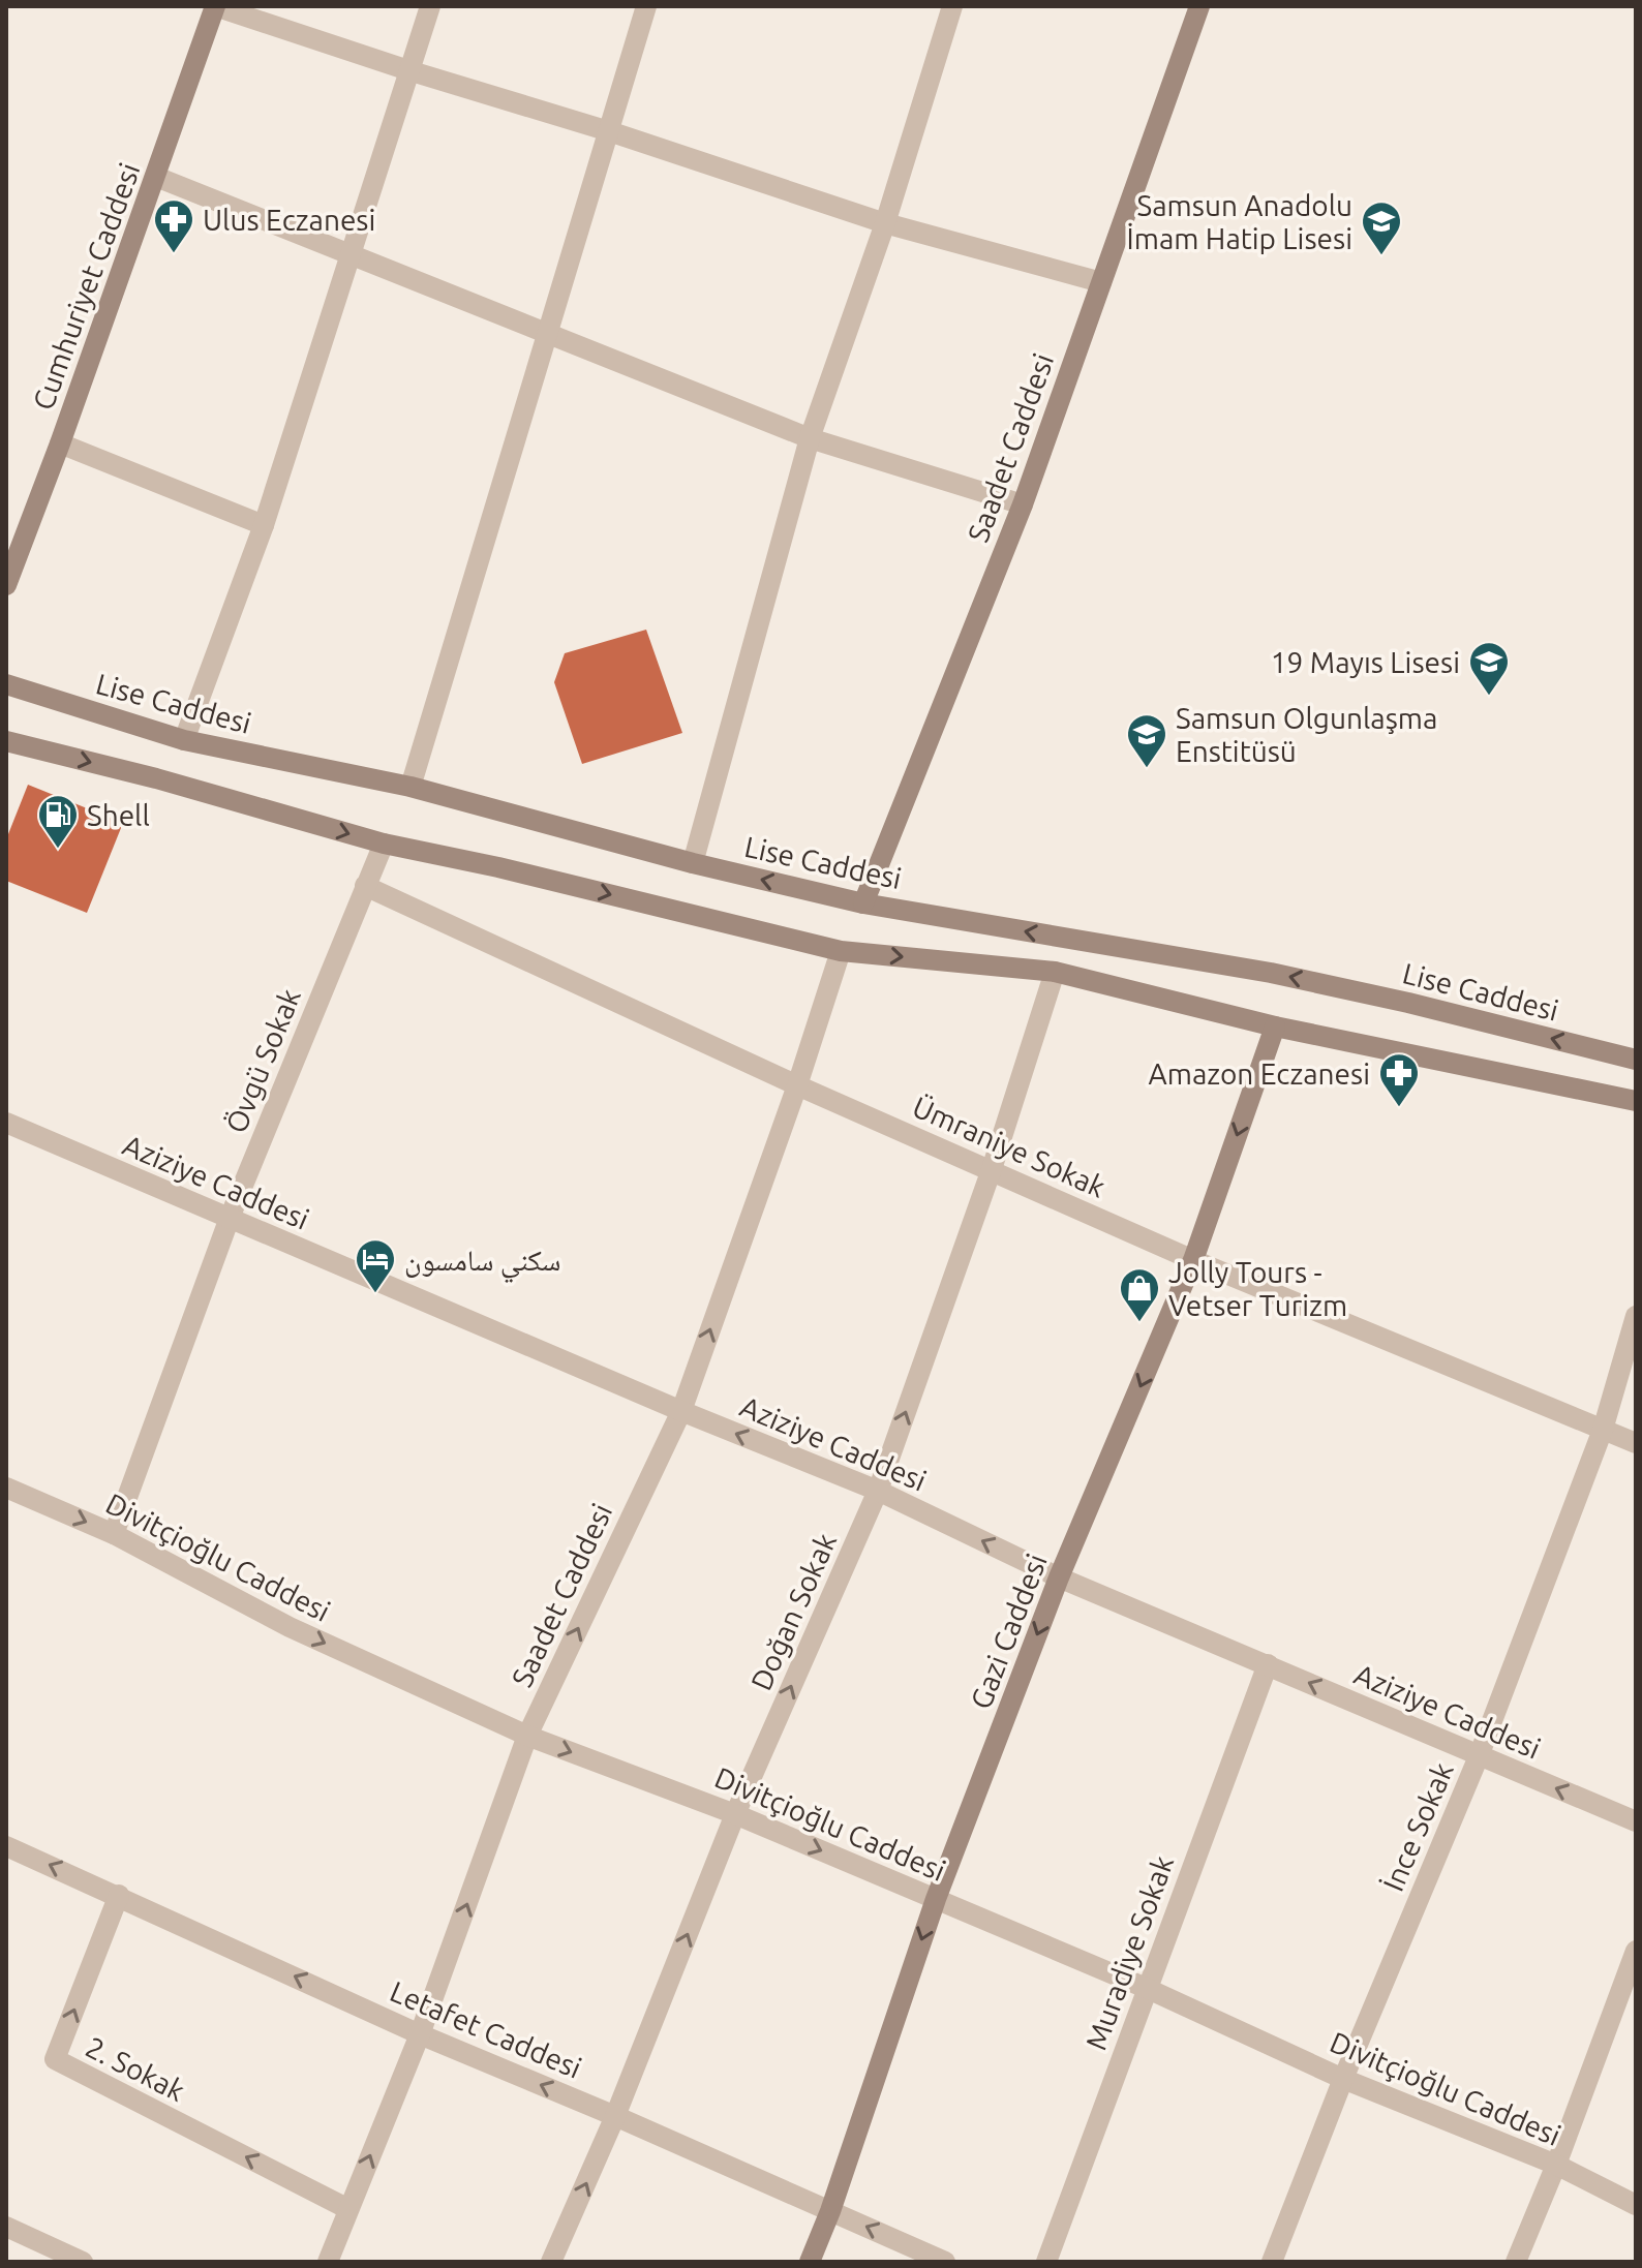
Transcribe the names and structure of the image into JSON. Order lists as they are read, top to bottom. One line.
{"streets":{"main road":["Cumhuriyet Caddesi","Saadet Caddesi","Lise Caddesi","Gazi Caddesi"],"street":["Övgü Sokak","Ümraniye Sokak","Aziziye Caddesi","Divitçioğlu Caddesi","Doğan Sokak","İnce Sokak","Muradiye Sokak","Letafet Caddesi","2. Sokak"]},"crossings":[["Saadet Caddesi","Lise Caddesi"],["Saadet Caddesi","Ümraniye Sokak"],["Saadet Caddesi","Aziziye Caddesi"],["Saadet Caddesi","Divitçioğlu Caddesi"],["Saadet Caddesi","Letafet Caddesi"],["Saadet Caddesi","2. Sokak"],["Övgü Sokak","Ümraniye Sokak"],["Övgü Sokak","Aziziye Caddesi"],["Övgü Sokak","Divitçioğlu Caddesi"],["Ümraniye Sokak","Doğan Sokak"],["Ümraniye Sokak","Gazi Caddesi"],["Ümraniye Sokak","İnce Sokak"],["Aziziye Caddesi","Doğan Sokak"],["Aziziye Caddesi","Gazi Caddesi"],["Aziziye Caddesi","İnce Sokak"],["Aziziye Caddesi","Muradiye Sokak"],["Divitçioğlu Caddesi","Doğan Sokak"],["Divitçioğlu Caddesi","Gazi Caddesi"],["Divitçioğlu Caddesi","İnce Sokak"],["Divitçioğlu Caddesi","Muradiye Sokak"],["Doğan Sokak","Letafet Caddesi"],["Gazi Caddesi","Letafet Caddesi"],["Letafet Caddesi","2. Sokak"]],"one_way":["Saadet Caddesi","Aziziye Caddesi","Divitçioğlu Caddesi","Doğan Sokak","Gazi Caddesi","Letafet Caddesi"],"places":{"pharmacy":["Ulus Eczanesi","Amazon Eczanesi"],"school or university":["Samsun Anadolu İmam Hatip Lisesi","19 Mayıs Lisesi","Samsun Olgunlaşma Enstitüsü"],"fuel station":["Shell"],"hotel":["سكني سامسون"],"shop":["Jolly Tours - Vetser Turizm"]}}
